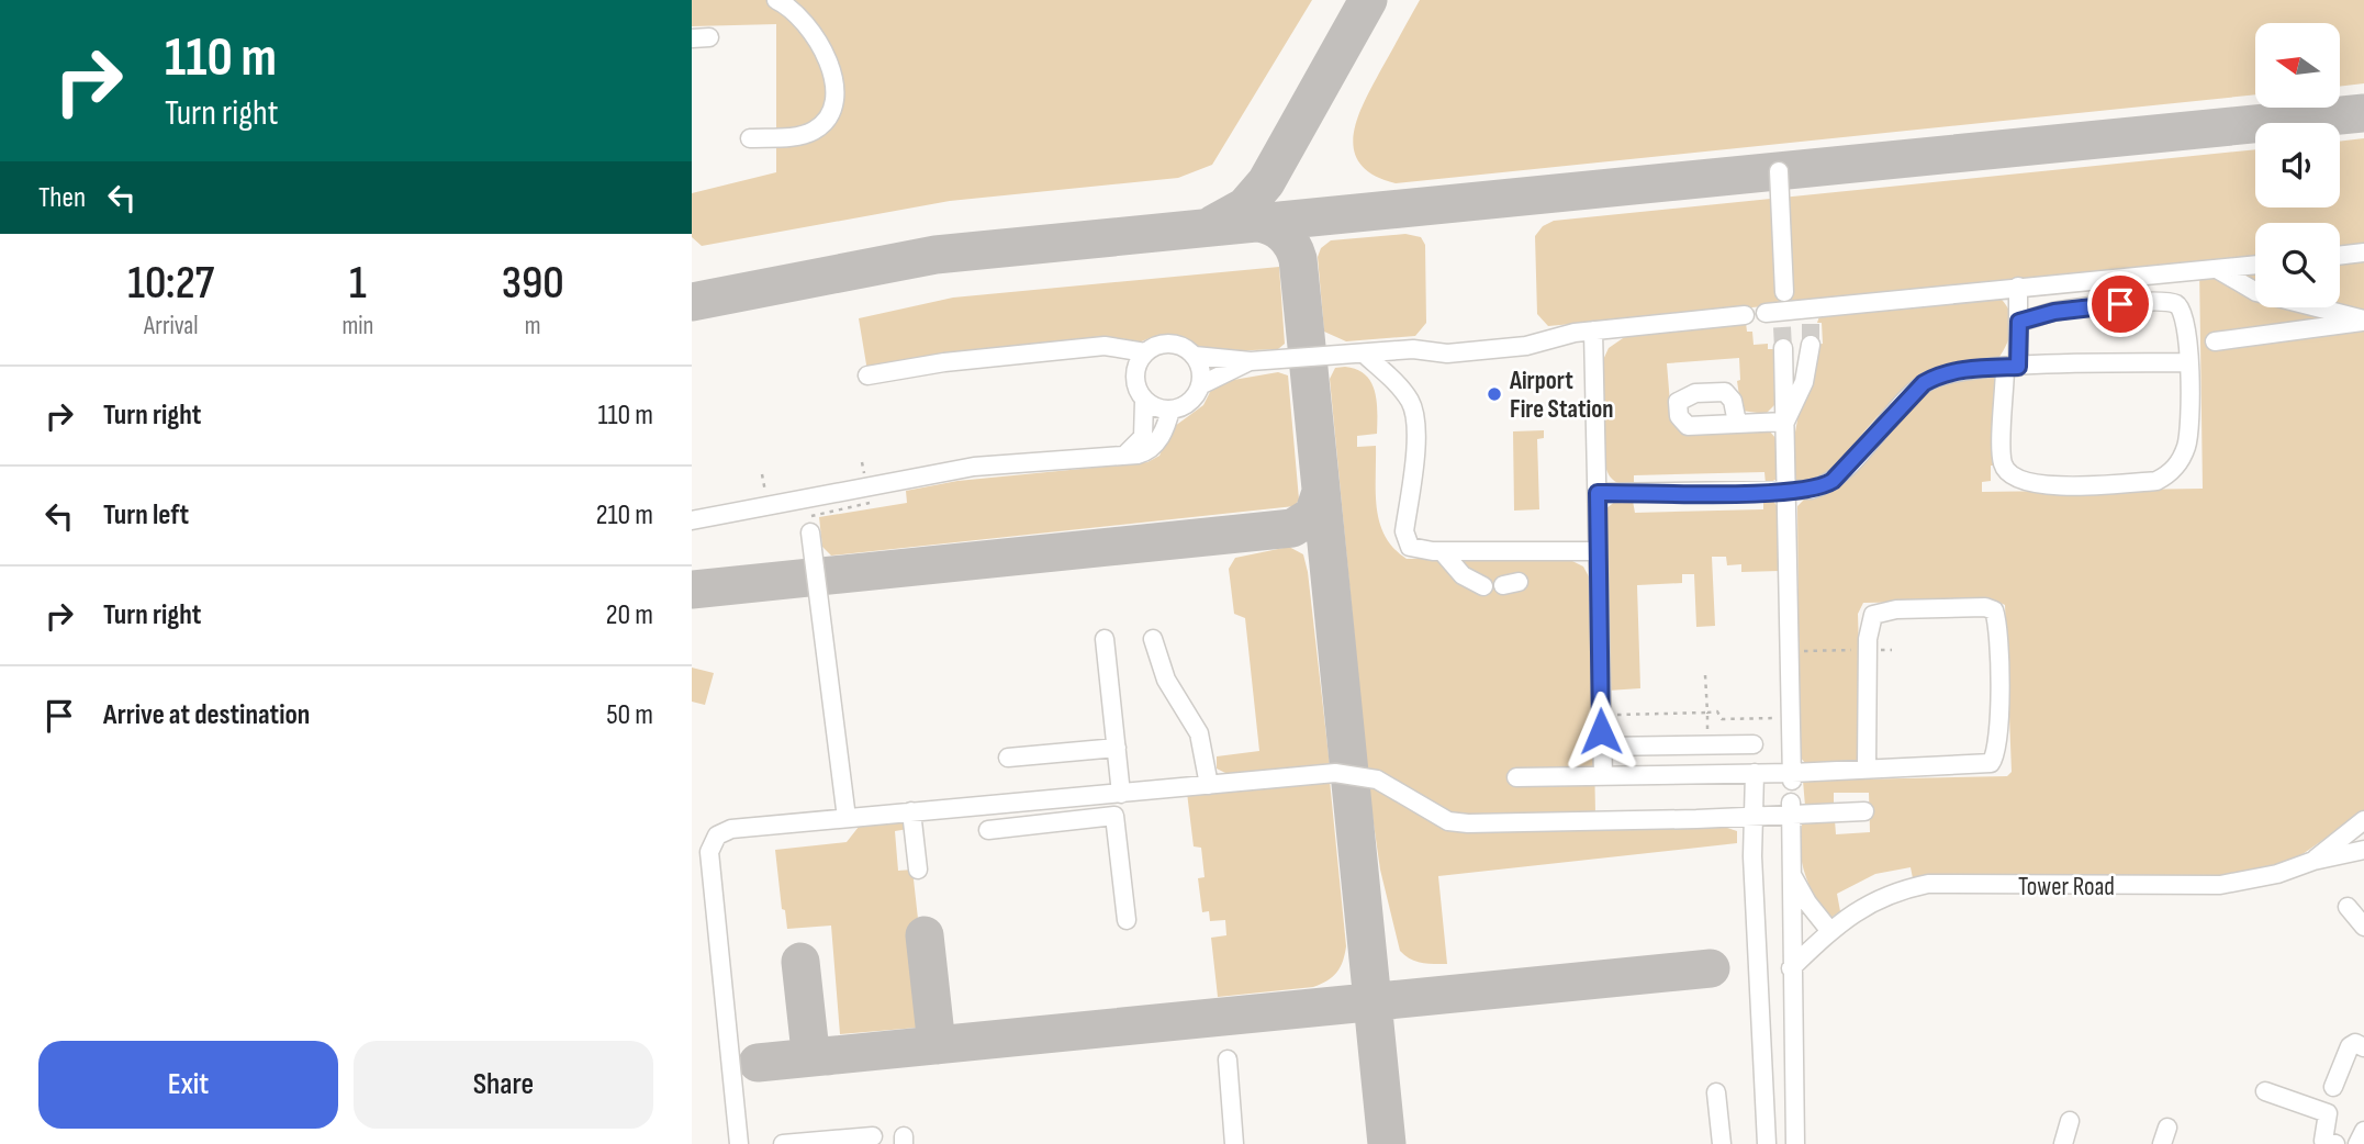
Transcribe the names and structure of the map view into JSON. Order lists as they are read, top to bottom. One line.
{"streets":{"street":["Tower Road"]},"places":["Airport Fire Station"],"north":"left","page":{"turn":["110 m","Turn right"],"then":"Then","eta":["10:27","Arrival","1","min","390","m"],"list":[{"name":"Turn right","value":"110 m"},{"name":"Turn left","value":"210 m"},{"name":"Turn right","value":"20 m"},{"name":"Arrive at destination","value":"50 m"}],"buttons":["Exit","Share"]}}
